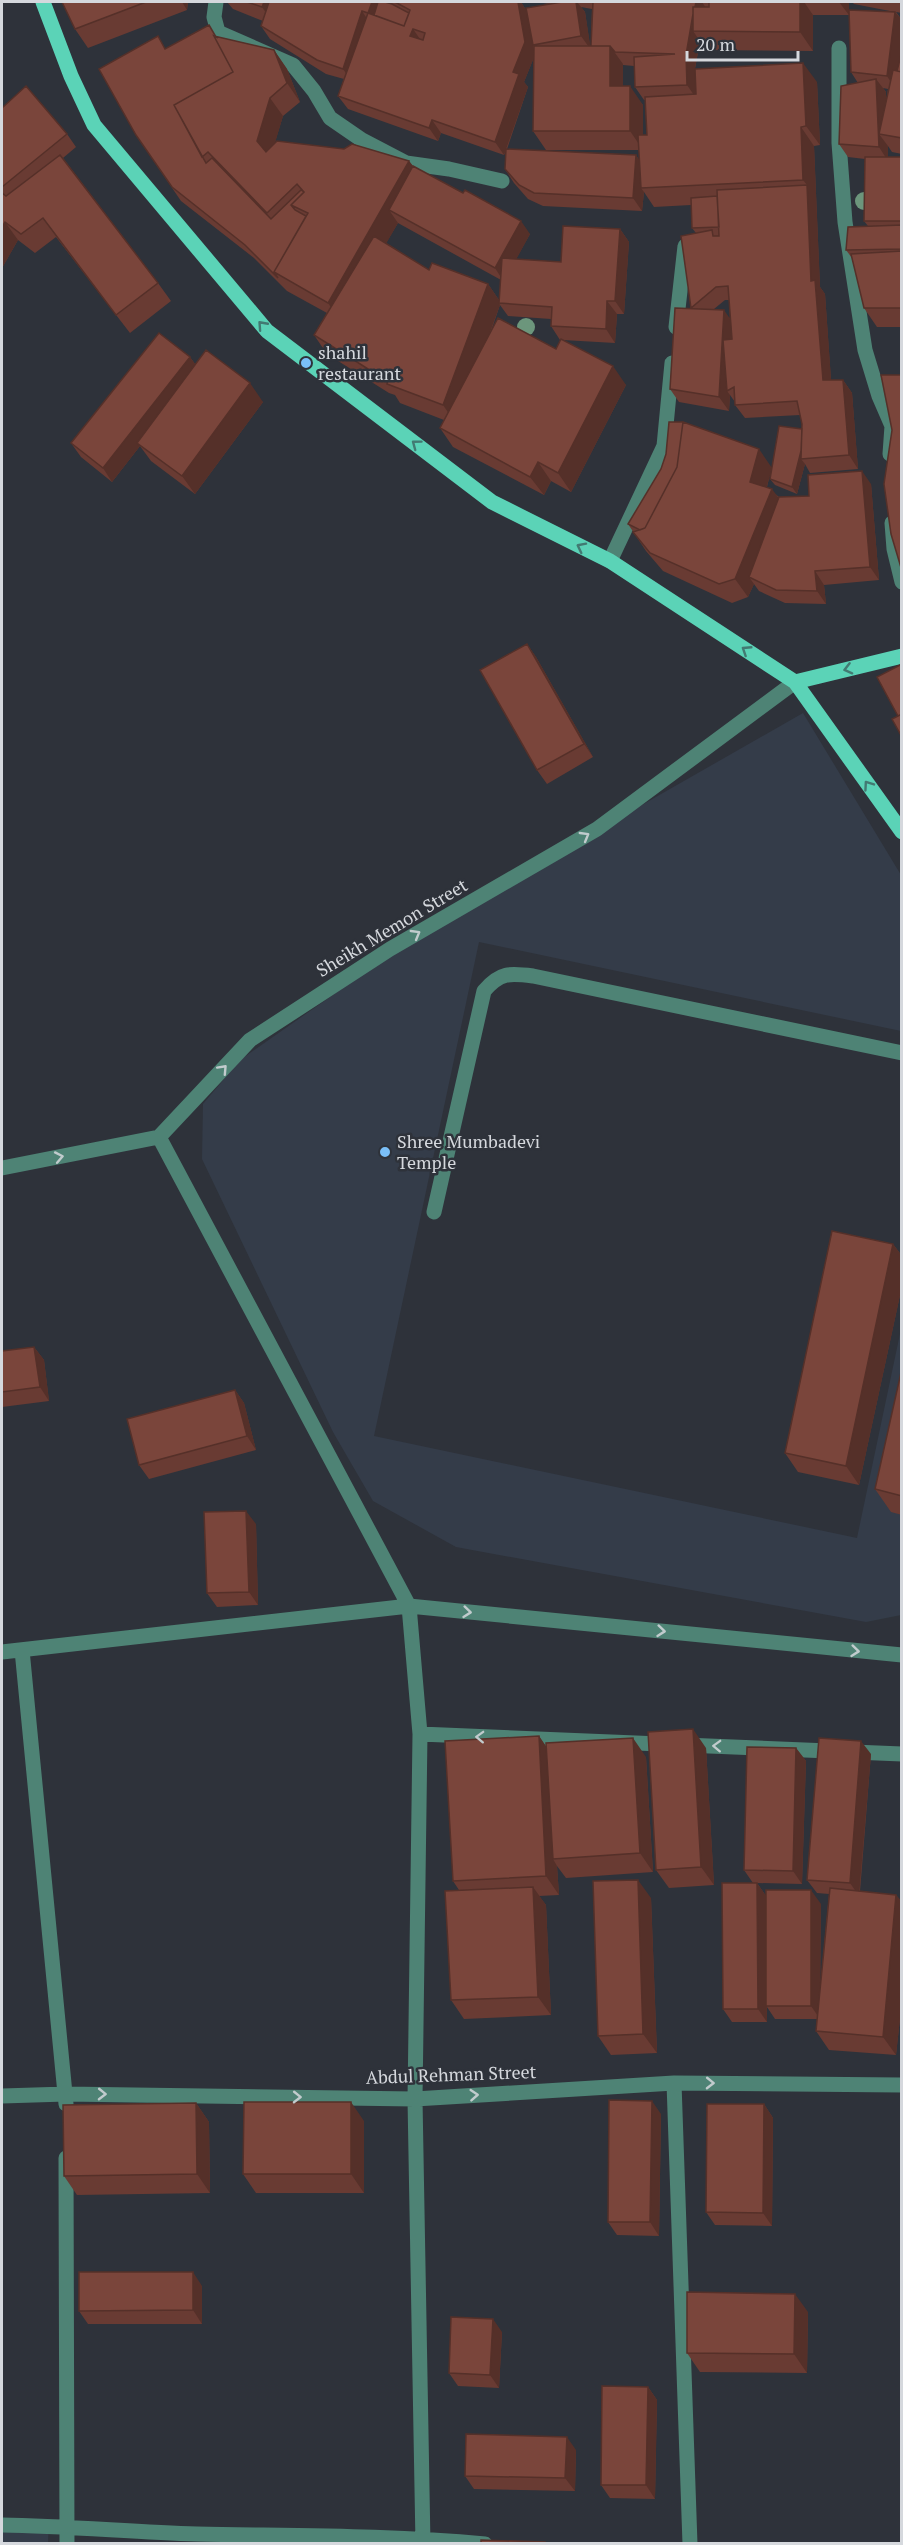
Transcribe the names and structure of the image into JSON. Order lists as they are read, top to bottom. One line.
{"streets":{"street":["Sheikh Memon Street","Abdul Rehman Street"]},"one_way":["Sheikh Memon Street","Abdul Rehman Street"],"places":["shahil restaurant","Shree Mumbadevi Temple"],"scale_bar":"20 m"}
